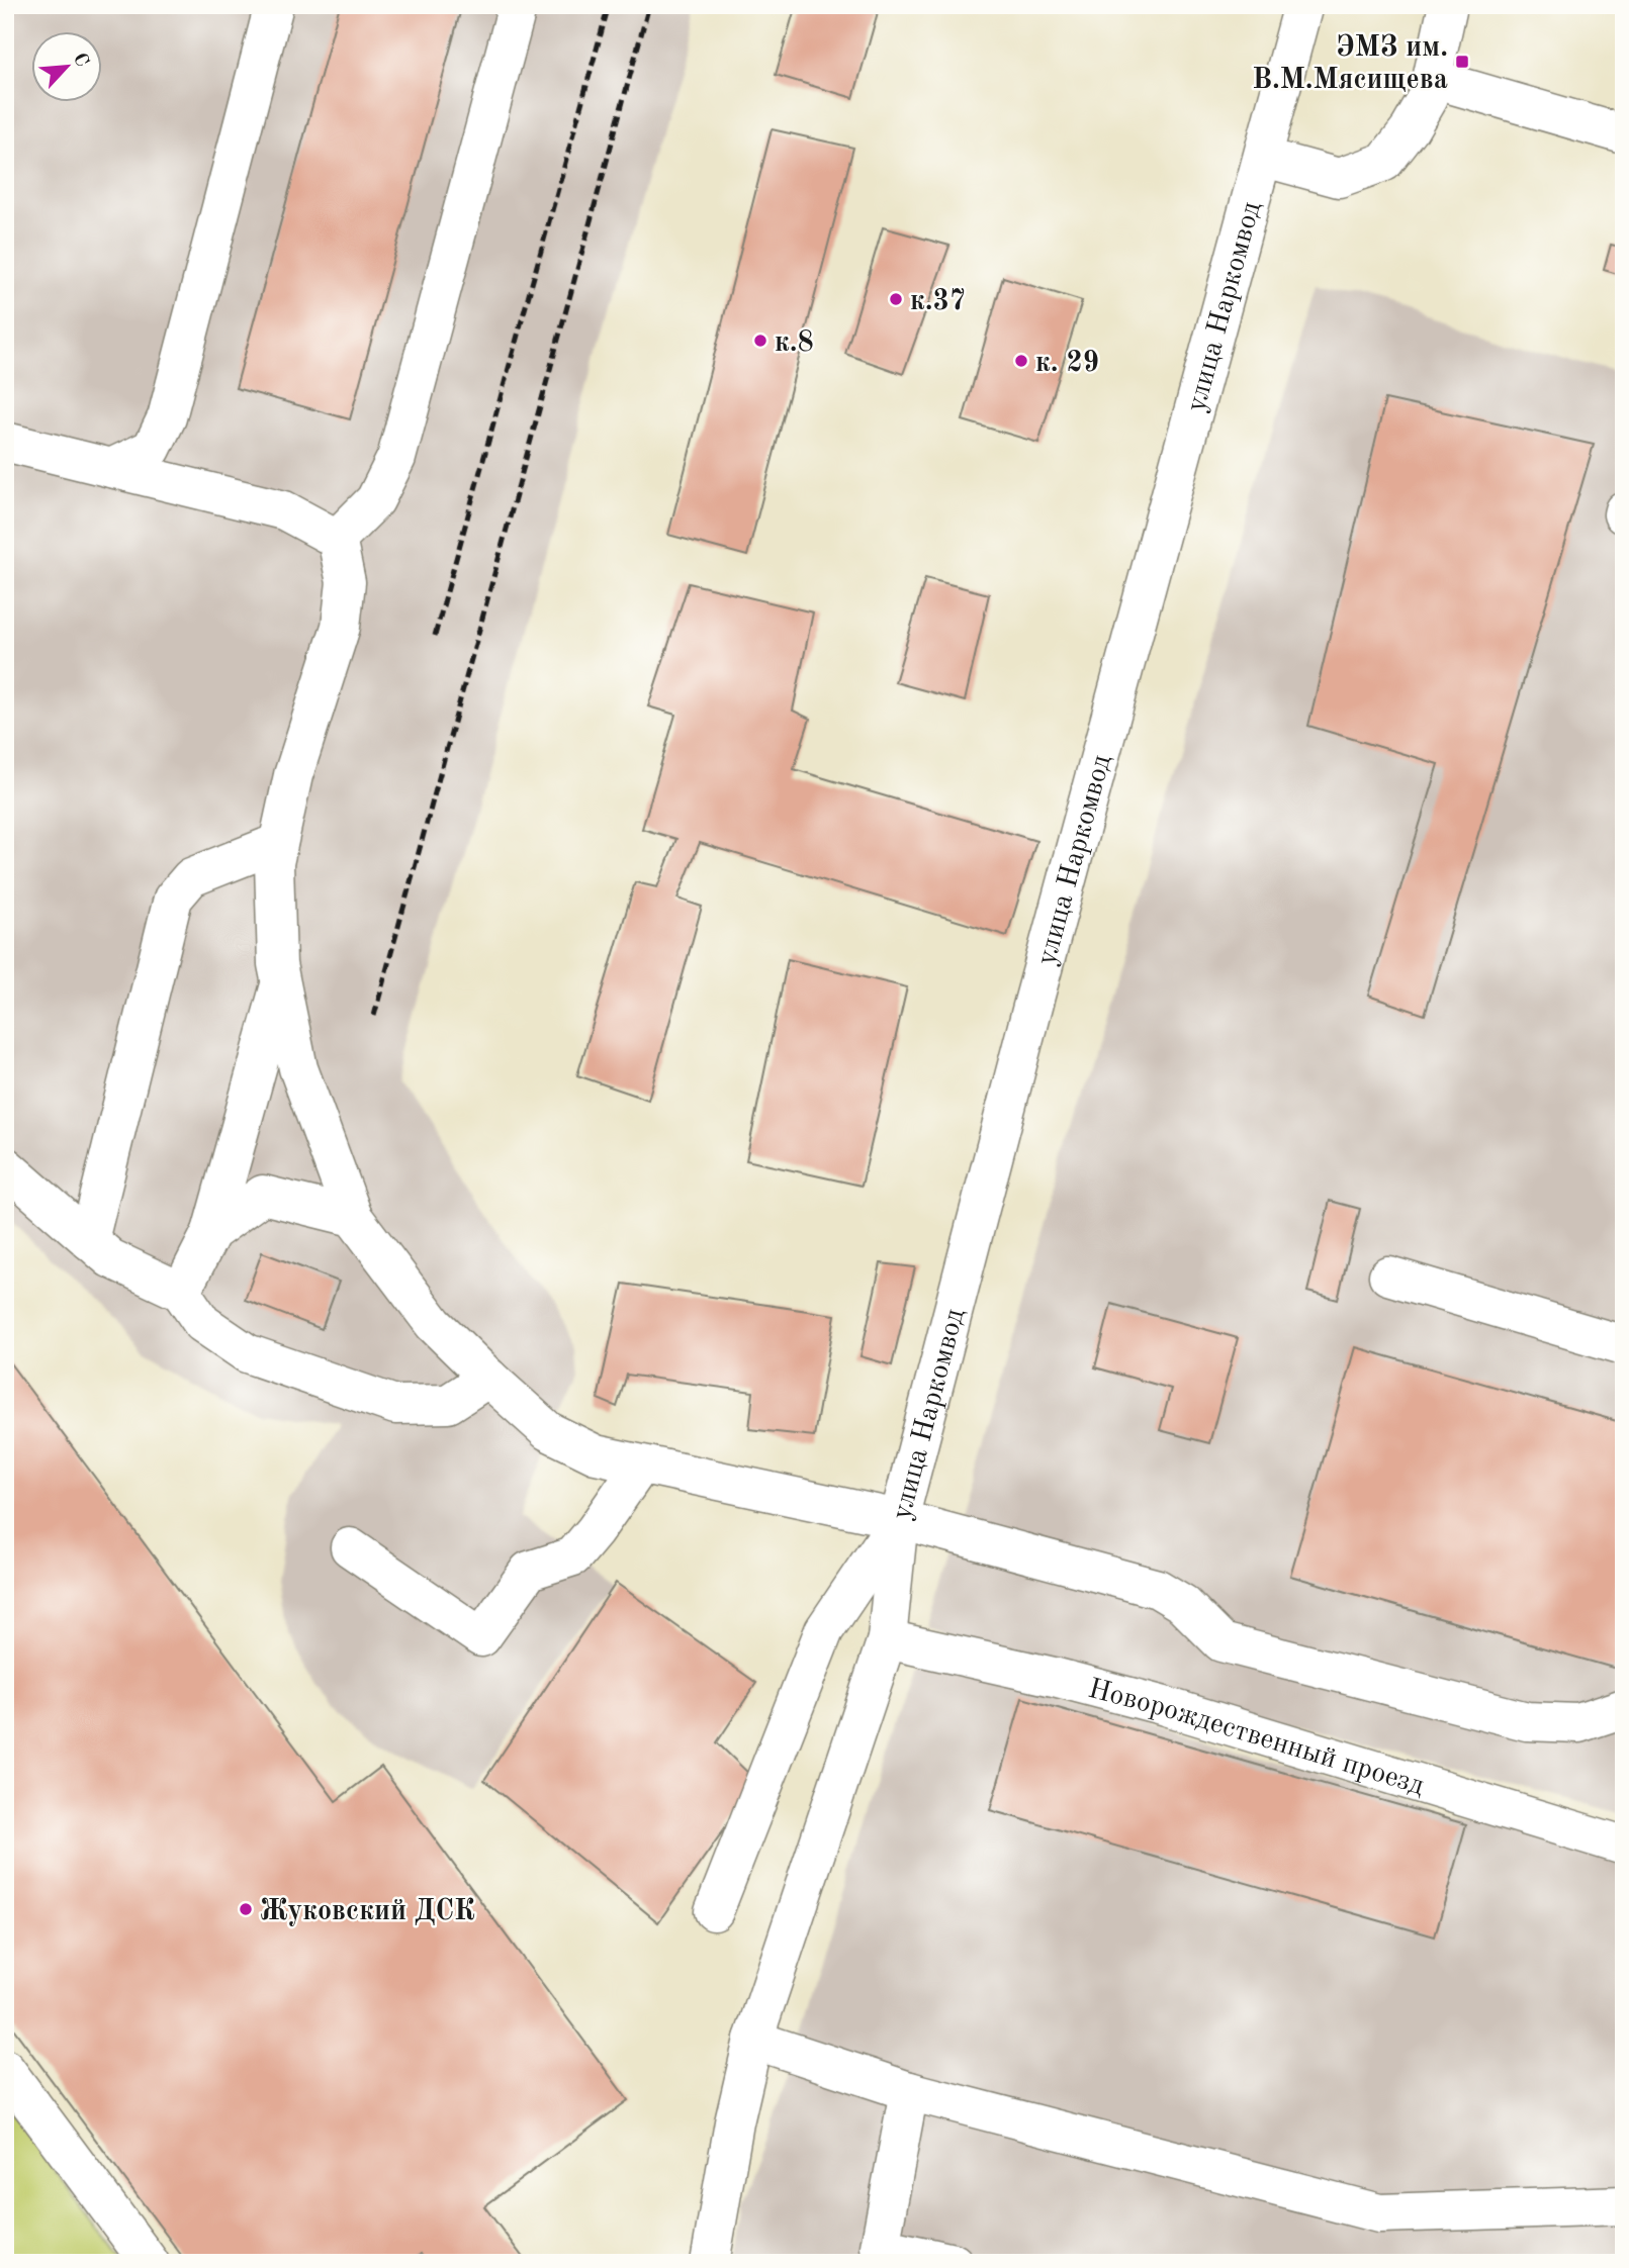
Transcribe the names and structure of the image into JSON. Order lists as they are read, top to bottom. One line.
{"streets":{"street":["улица Наркомвод","Новорождественный проезд"]},"crossings":[["улица Наркомвод","Новорождественный проезд"]],"places":{"transit":["ЭМЗ им. В.М.Мясищева"],"other":["к.37","к.8","к. 29","Жуковский ДСК"]},"north":"top right"}
